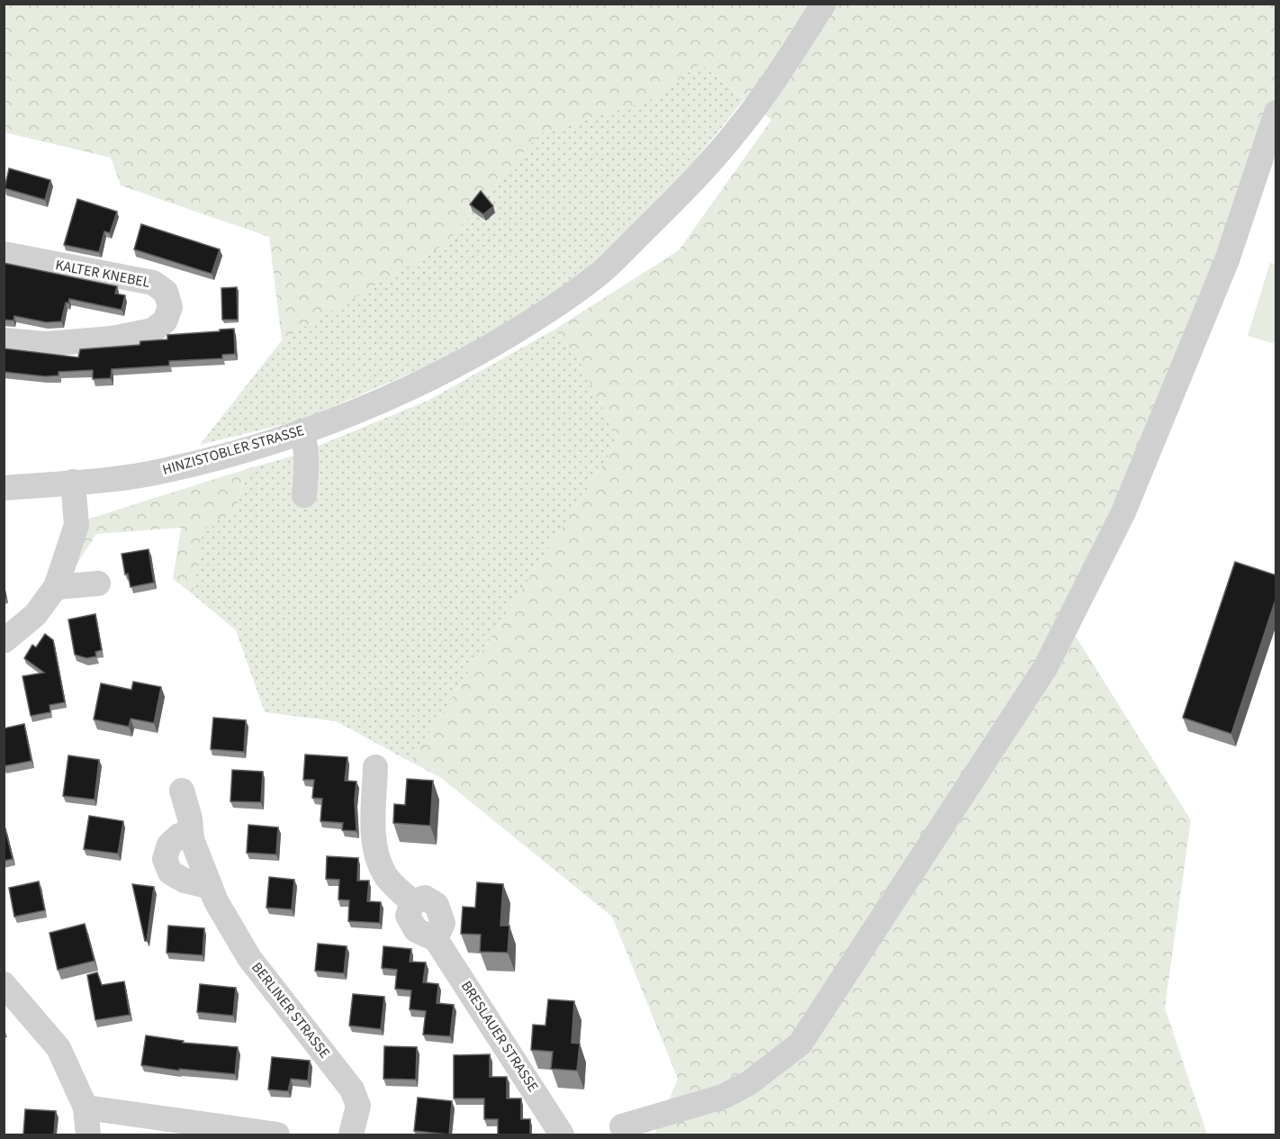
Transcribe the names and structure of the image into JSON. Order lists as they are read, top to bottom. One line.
{"streets":{"street":["KALTER KNEBEL","HINZISTOBLER STRASSE","BERLINER STRASSE","BRESLAUER STRASSE"]}}
